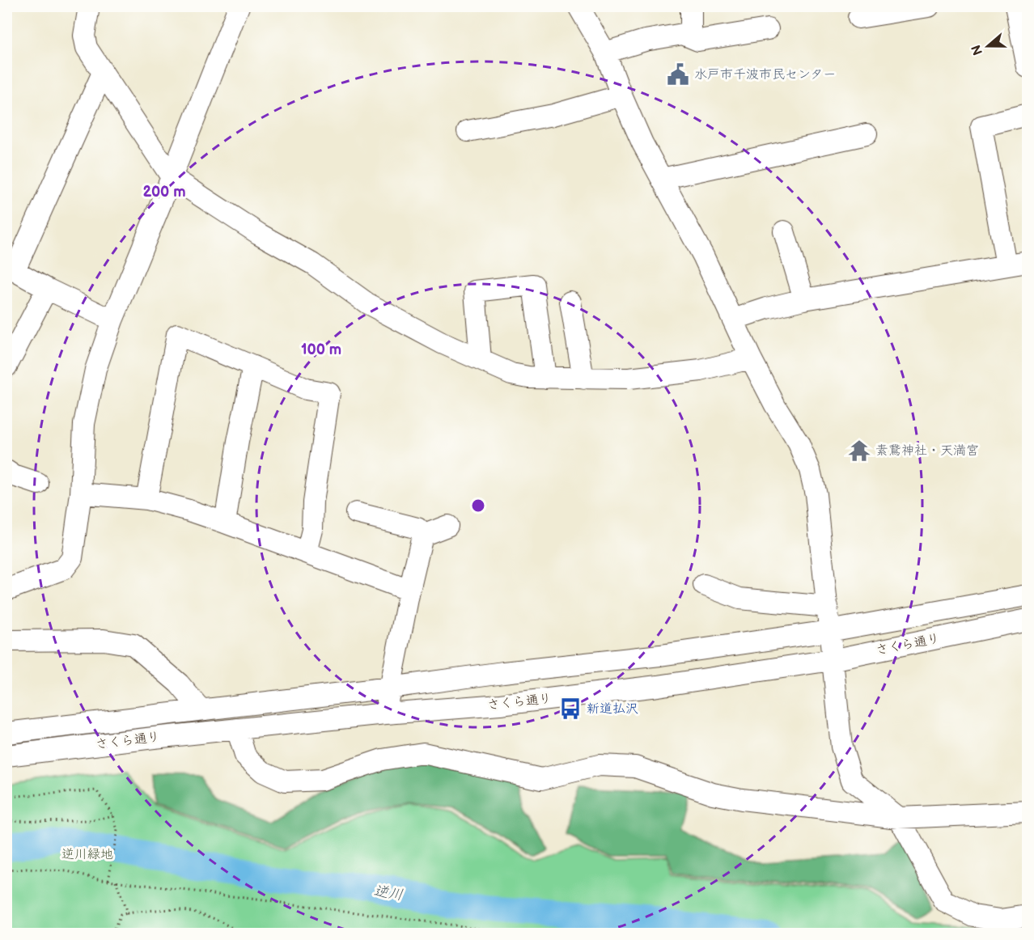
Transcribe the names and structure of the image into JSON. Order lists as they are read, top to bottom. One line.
{"streets":{"street":["さくら通り"]},"water":["逆川"],"parks":["逆川緑地"],"places":{"public building":["水戸市千波市民センター"],"temple":["素鵞神社・天満宮"],"bus stop":["新道払沢"]},"north":"left","rings":["200 m","100 m"]}
